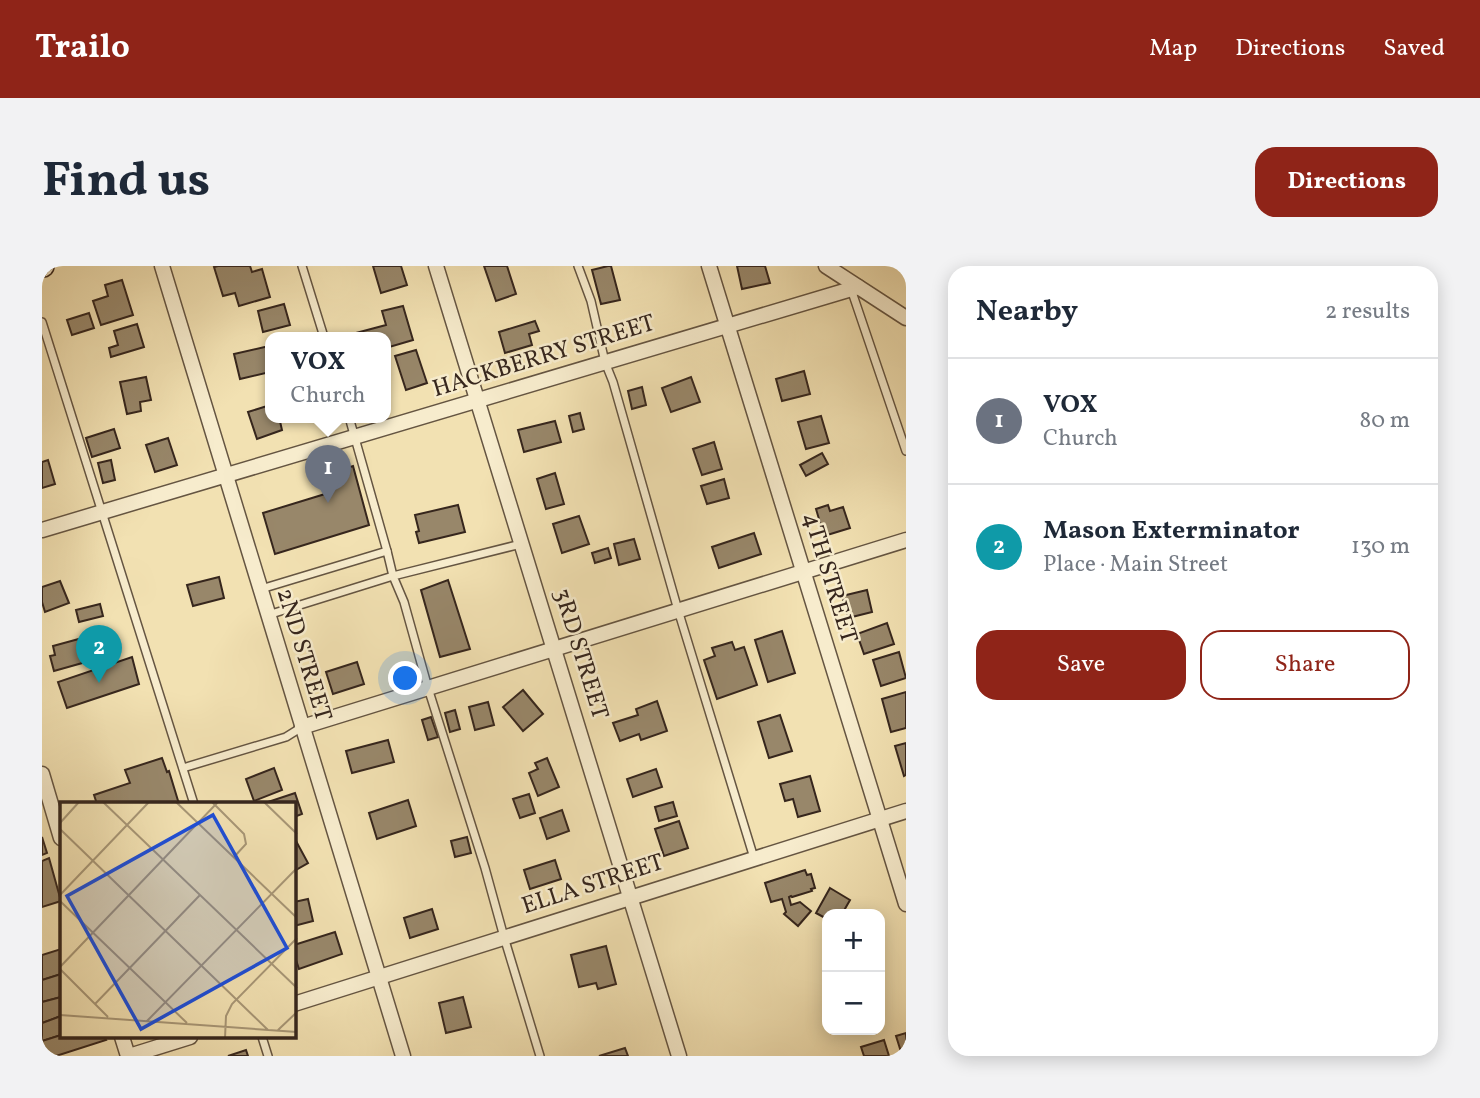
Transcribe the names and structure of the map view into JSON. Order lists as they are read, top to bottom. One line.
{"streets":{"street":["HACKBERRY STREET","4TH STREET","3RD STREET","2ND STREET","ELLA STREET"]},"crossings":[["HACKBERRY STREET","4TH STREET"],["HACKBERRY STREET","3RD STREET"],["HACKBERRY STREET","2ND STREET"],["4TH STREET","ELLA STREET"],["3RD STREET","ELLA STREET"],["2ND STREET","ELLA STREET"]],"page":{"header":"Trailo","nav":["Map","Directions","Saved"],"buttons":["Directions",["Save","Share"]],"title":"Find us","heading":["Nearby","2 results"],"popup":["VOX","Church"],"list":[{"mark":"1","name":"VOX","note":"Church","value":"80 m"},{"mark":"2","name":"Mason Exterminator","note":"Place · Main Street","value":"130 m"}],"pins":["1","2"],"map_buttons":["+","−"]}}
